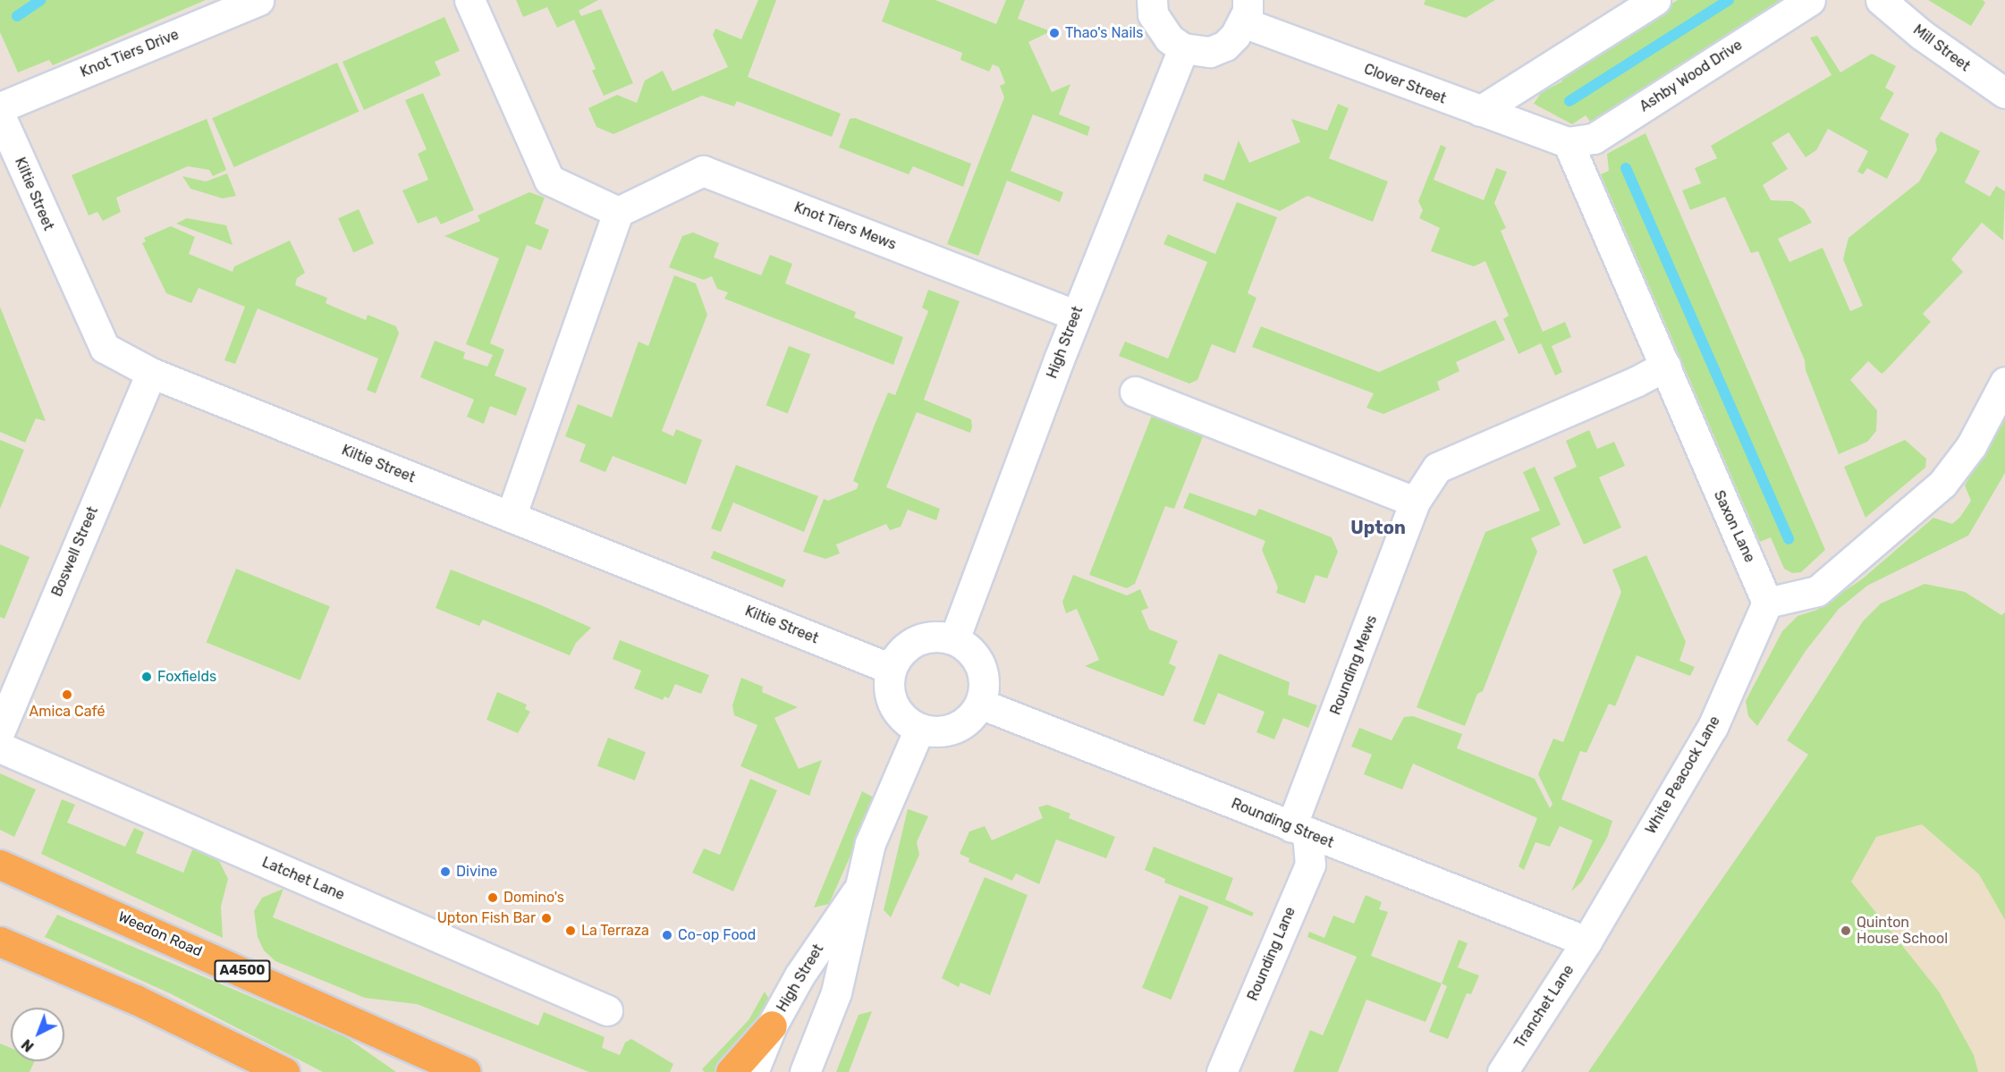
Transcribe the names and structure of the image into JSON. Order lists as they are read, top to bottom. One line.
{"streets":{"highway":["Weedon Road","A4500"],"street":["Mill Street","Knot Tiers Drive","Ashby Wood Drive","Clover Street","Kiltie Street","Knot Tiers Mews","High Street","Saxon Lane","Boswell Street","Rounding Mews","White Peacock Lane","Rounding Street","Latchet Lane","Rounding Lane","Tranchet Lane"]},"crossings":[["Ashby Wood Drive","Clover Street"],["Ashby Wood Drive","Saxon Lane"],["Clover Street","Saxon Lane"],["Kiltie Street","High Street"],["Kiltie Street","Boswell Street"],["Kiltie Street","Rounding Street"],["Knot Tiers Mews","High Street"],["High Street","Rounding Street"],["Saxon Lane","Rounding Mews"],["Saxon Lane","White Peacock Lane"],["Rounding Mews","Rounding Street"],["Rounding Mews","Rounding Lane"],["White Peacock Lane","Rounding Street"],["White Peacock Lane","Tranchet Lane"],["Rounding Street","Rounding Lane"],["Rounding Street","Tranchet Lane"]],"districts":["Upton"],"places":["Thao's Nails","Foxfields","Amica Café","Divine","Domino's","Upton Fish Bar","La Terraza","Quinton House School","Co-op Food"],"north":"bottom left"}
